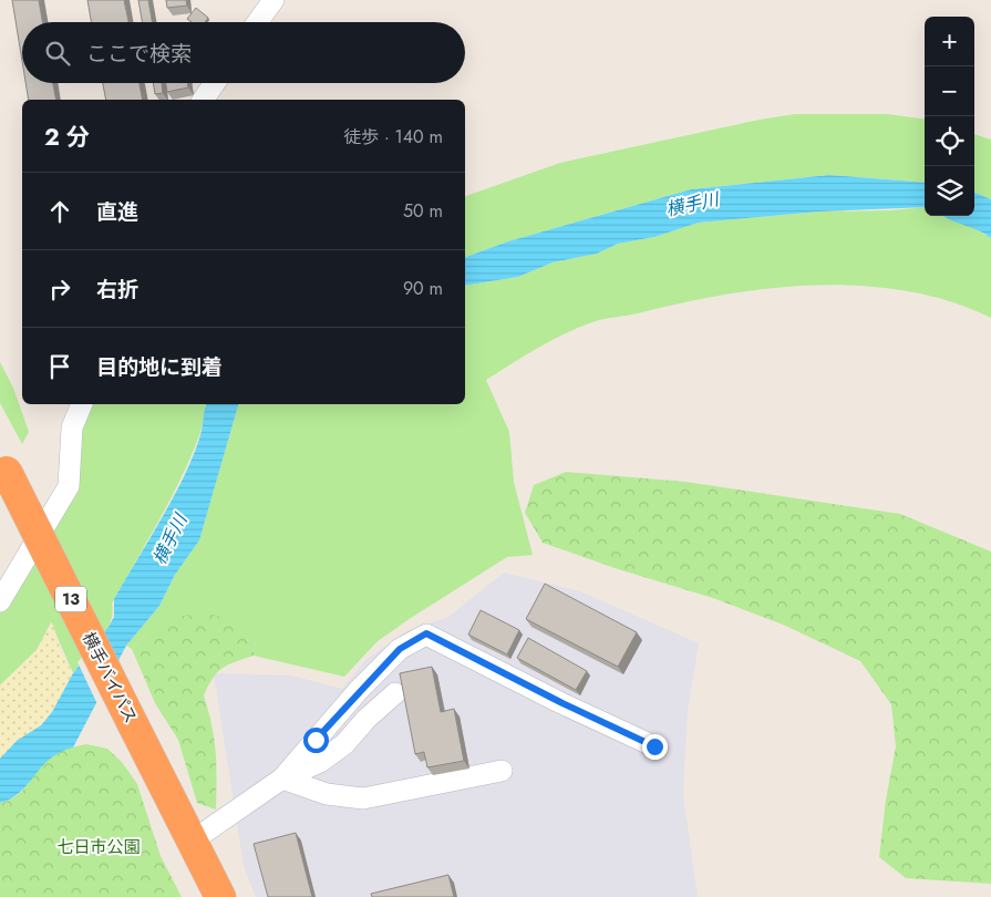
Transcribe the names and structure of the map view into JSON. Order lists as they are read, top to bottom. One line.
{"streets":{"highway":["13","横手バイパス"]},"water":["横手川"],"parks":["七日市公園"],"page":{"map_buttons":["+","−"],"search":"ここで検索","heading":["2 分","徒歩 · 140 m"],"list":[["直進","50 m"],["右折","90 m"],"目的地に到着"]}}
